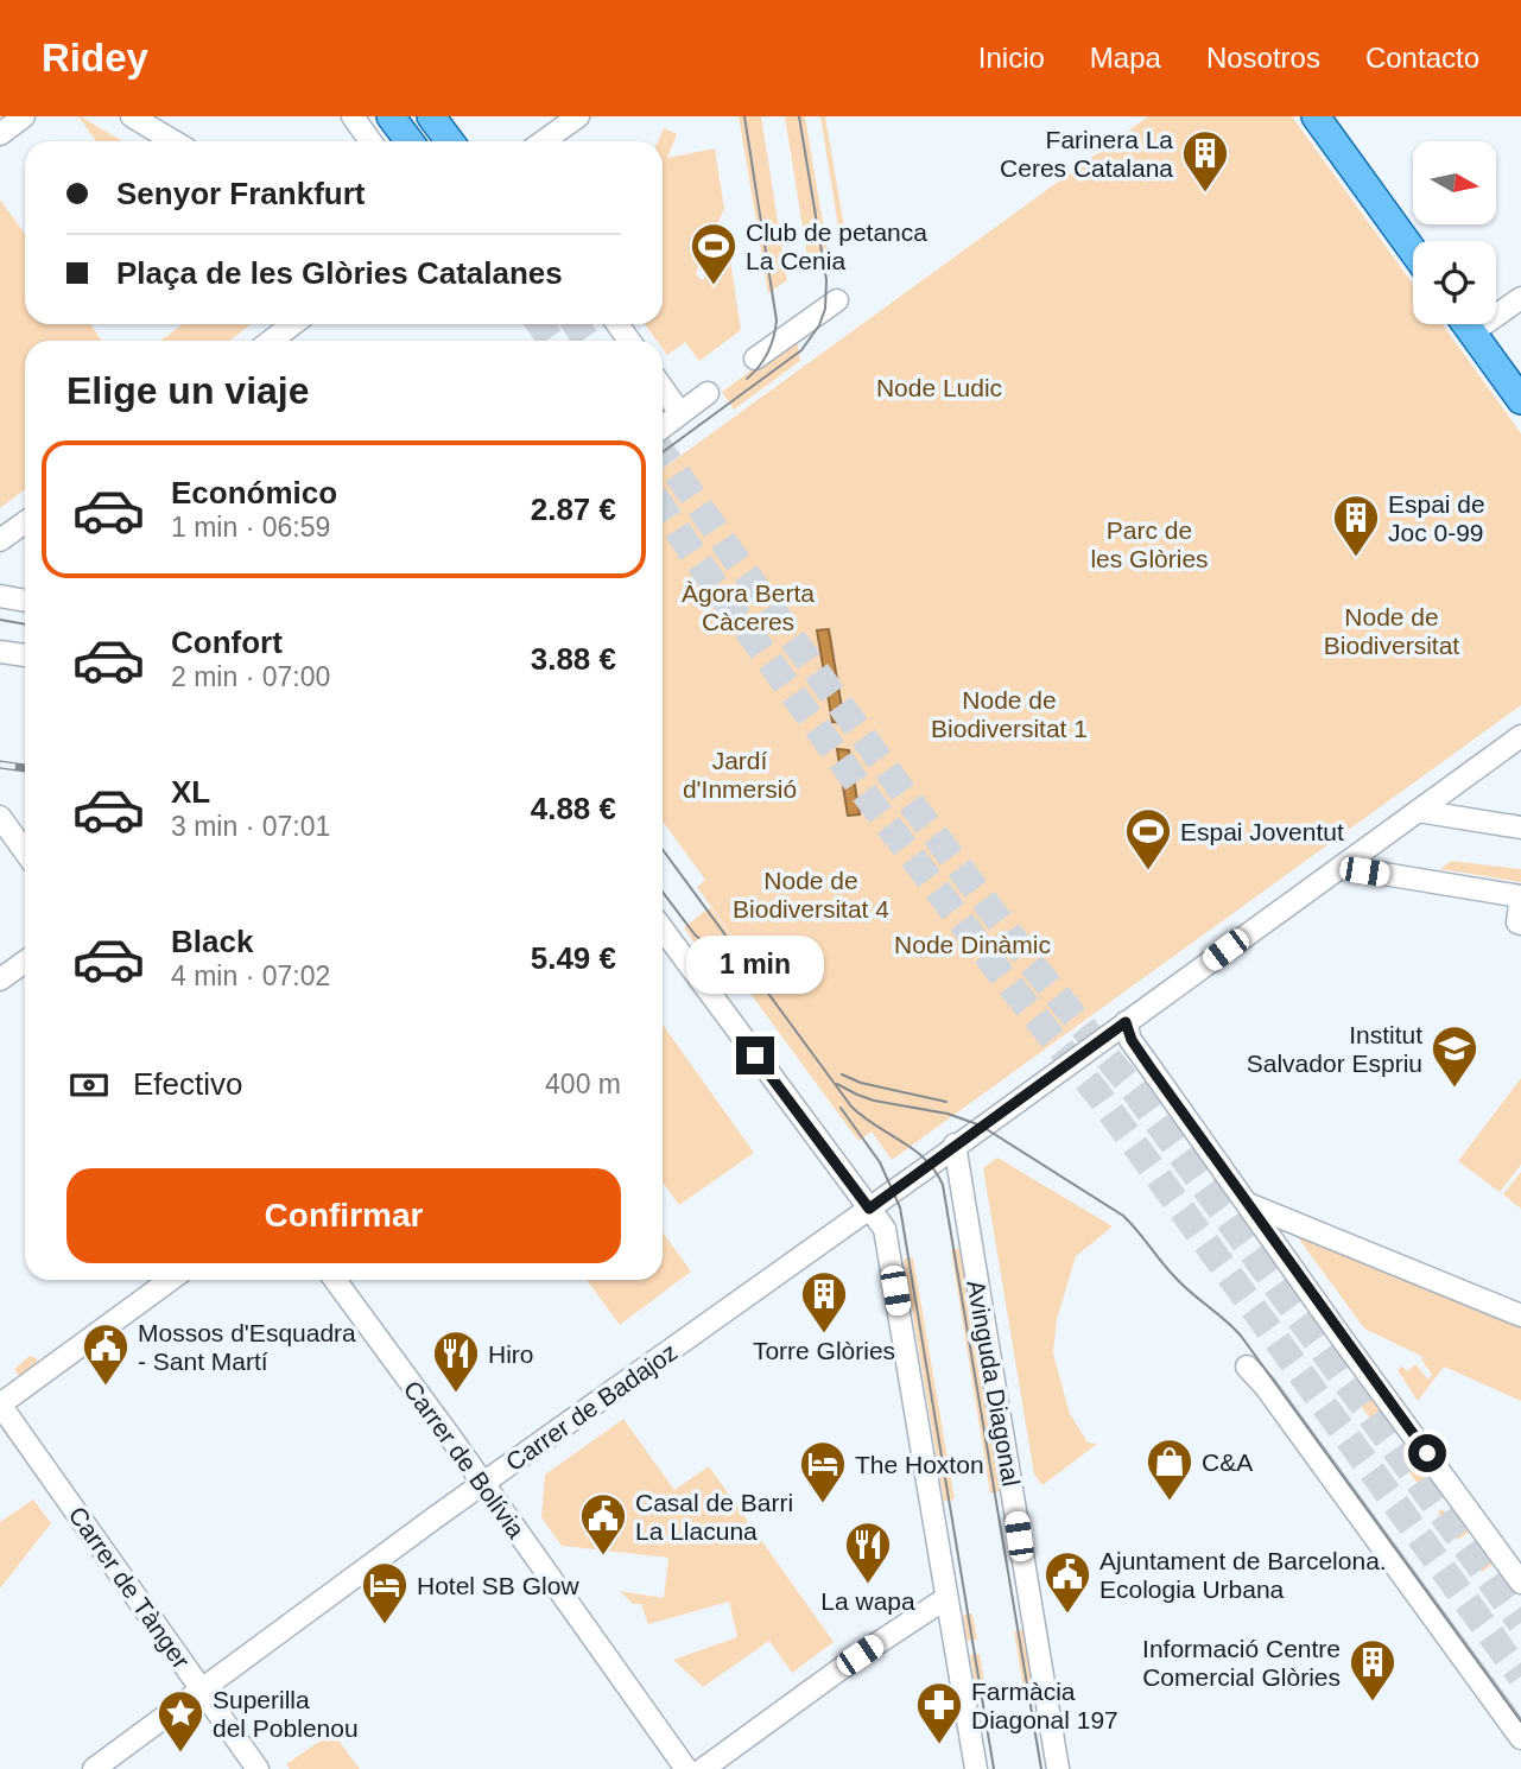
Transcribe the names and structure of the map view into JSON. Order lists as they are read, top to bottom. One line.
{"streets":{"street":["Avinguda Diagonal","Carrer de Badajoz","Carrer de Bolívia","Carrer de Tànger"]},"crossings":[["Avinguda Diagonal","Carrer de Badajoz"],["Carrer de Badajoz","Carrer de Bolívia"],["Carrer de Badajoz","Carrer de Tànger"]],"parks":["Node Ludic","Parc de les Glòries","Àgora Berta Càceres","Node de Biodiversitat","Node de Biodiversitat 1","Jardí d'Inmersió","Node de Biodiversitat 4","Node Dinàmic"],"places":{"building":["Farinera La Ceres Catalana","Espai de Joc 0-99","Torre Glòries","Informació Centre Comercial Glòries"],"sports":["Club de petanca La Cenia","Espai Joventut"],"school or university":["Institut Salvador Espriu"],"public building":["Mossos d'Esquadra - Sant Martí","Casal de Barri La Llacuna","Ajuntament de Barcelona. Ecologia Urbana"],"restaurant":["Hiro","La wapa"],"shop":["C&A"],"hotel":["The Hoxton","Hotel SB Glow"],"pharmacy":["Farmàcia Diagonal 197"],"place":["Superilla del Poblenou"]},"north":"right","page":{"header":"Ridey","nav":["Inicio","Mapa","Nosotros","Contacto"],"banner":["Senyor Frankfurt","Plaça de les Glòries Catalanes"],"heading":"Elige un viaje","list":[{"name":"Económico","note":"1 min · 06:59","value":"2.87 €"},{"name":"Confort","note":"2 min · 07:00","value":"3.88 €"},{"name":"XL","note":"3 min · 07:01","value":"4.88 €"},{"name":"Black","note":"4 min · 07:02","value":"5.49 €"}],"bubble":"1 min","pay":["Efectivo","400 m"],"buttons":"Confirmar"}}
